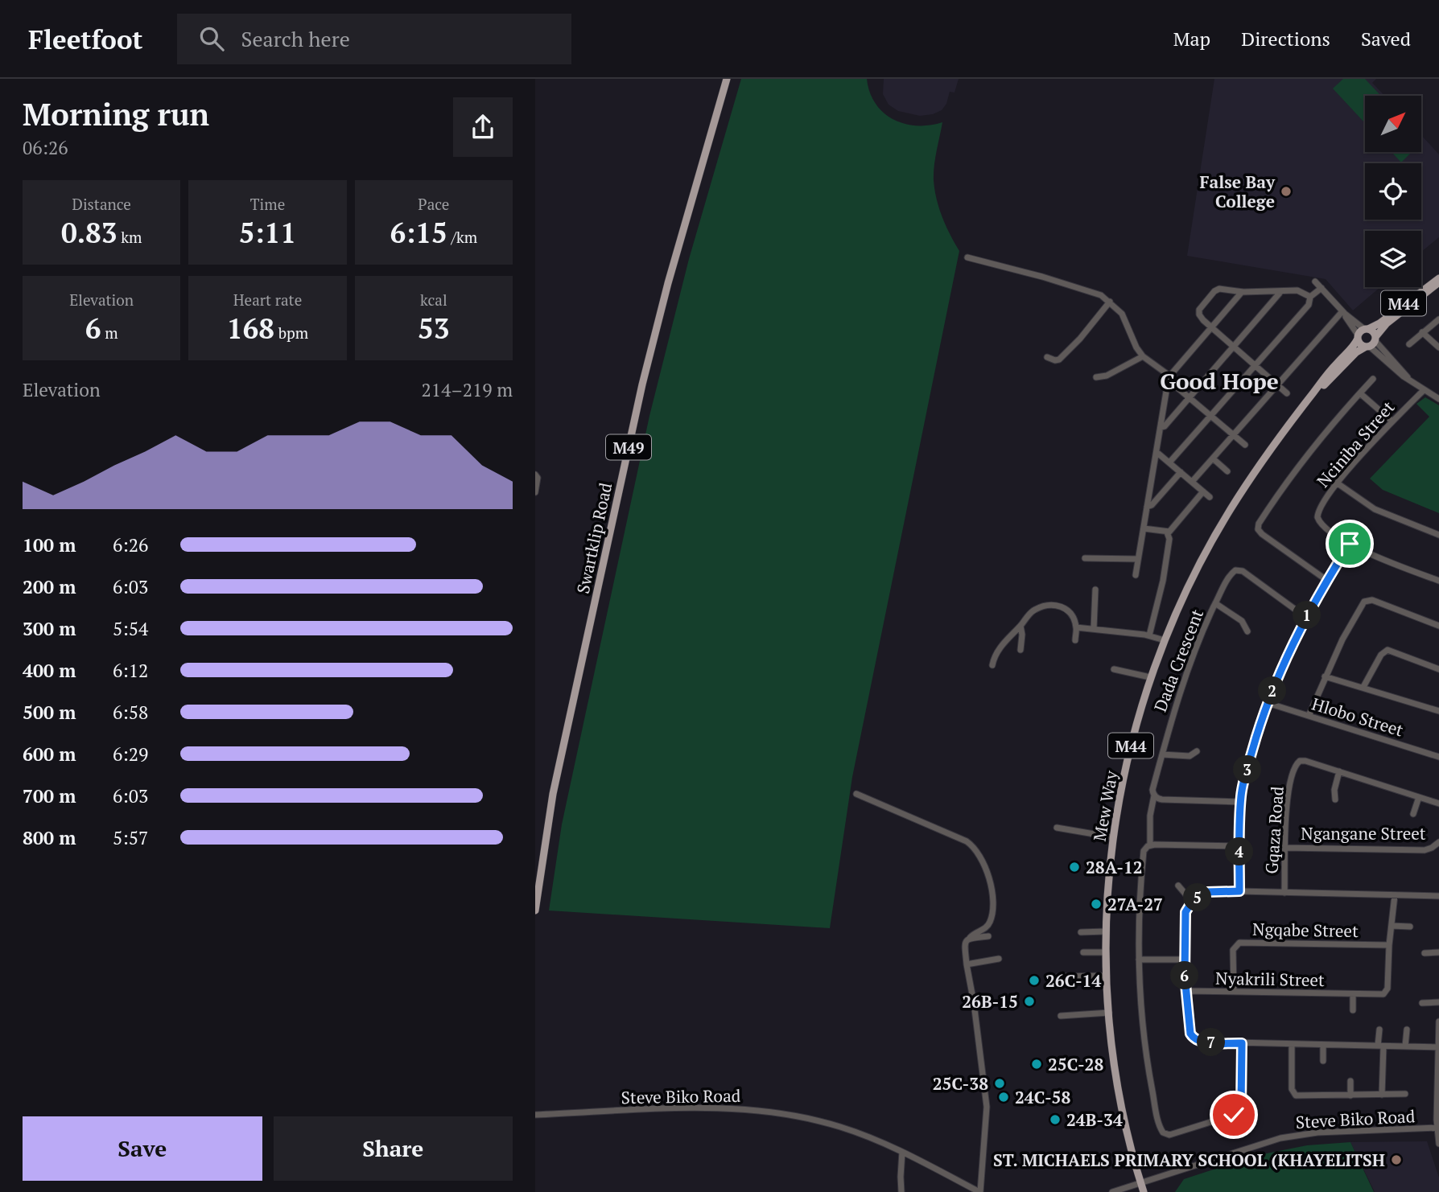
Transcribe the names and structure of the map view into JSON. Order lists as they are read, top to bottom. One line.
{"streets":{"main road":["M44","M49","Swartklip Road","Mew Way"],"street":["Nciniba Street","Dada Crescent","Hlobo Street","Gqaza Road","Ngangane Street","Ngqabe Street","Nyakrili Street","Steve Biko Road"]},"crossings":[["M44","Mew Way"],["Mew Way","Steve Biko Road"],["Gqaza Road","Ngangane Street"],["Ngqabe Street","Nyakrili Street"]],"districts":["Good Hope"],"places":["False Bay College","28A-12","27A-27","26C-14","26B-15","25C-28","25C-38","24C-58","24B-34","ST. MICHAELS PRIMARY SCHOOL (KHAYELITSH"],"north":"top right","page":{"header":"Fleetfoot","search":"Search here","nav":["Map","Directions","Saved"],"heading":["Morning run","06:26"],"stats":[["Distance","0.83 km"],["Time","5:11"],["Pace","6:15 /km"],["Elevation","6 m"],["Heart rate","168 bpm"],["kcal","53"]],"chart":["Elevation","214–219 m"],"list":[{"name":"100 m","note":"6:26"},{"name":"200 m","note":"6:03"},{"name":"300 m","note":"5:54"},{"name":"400 m","note":"6:12"},{"name":"500 m","note":"6:58"},{"name":"600 m","note":"6:29"},{"name":"700 m","note":"6:03"},{"name":"800 m","note":"5:57"}],"pins":["1","2","3","4","5","6","7"],"buttons":["Save","Share"]}}
